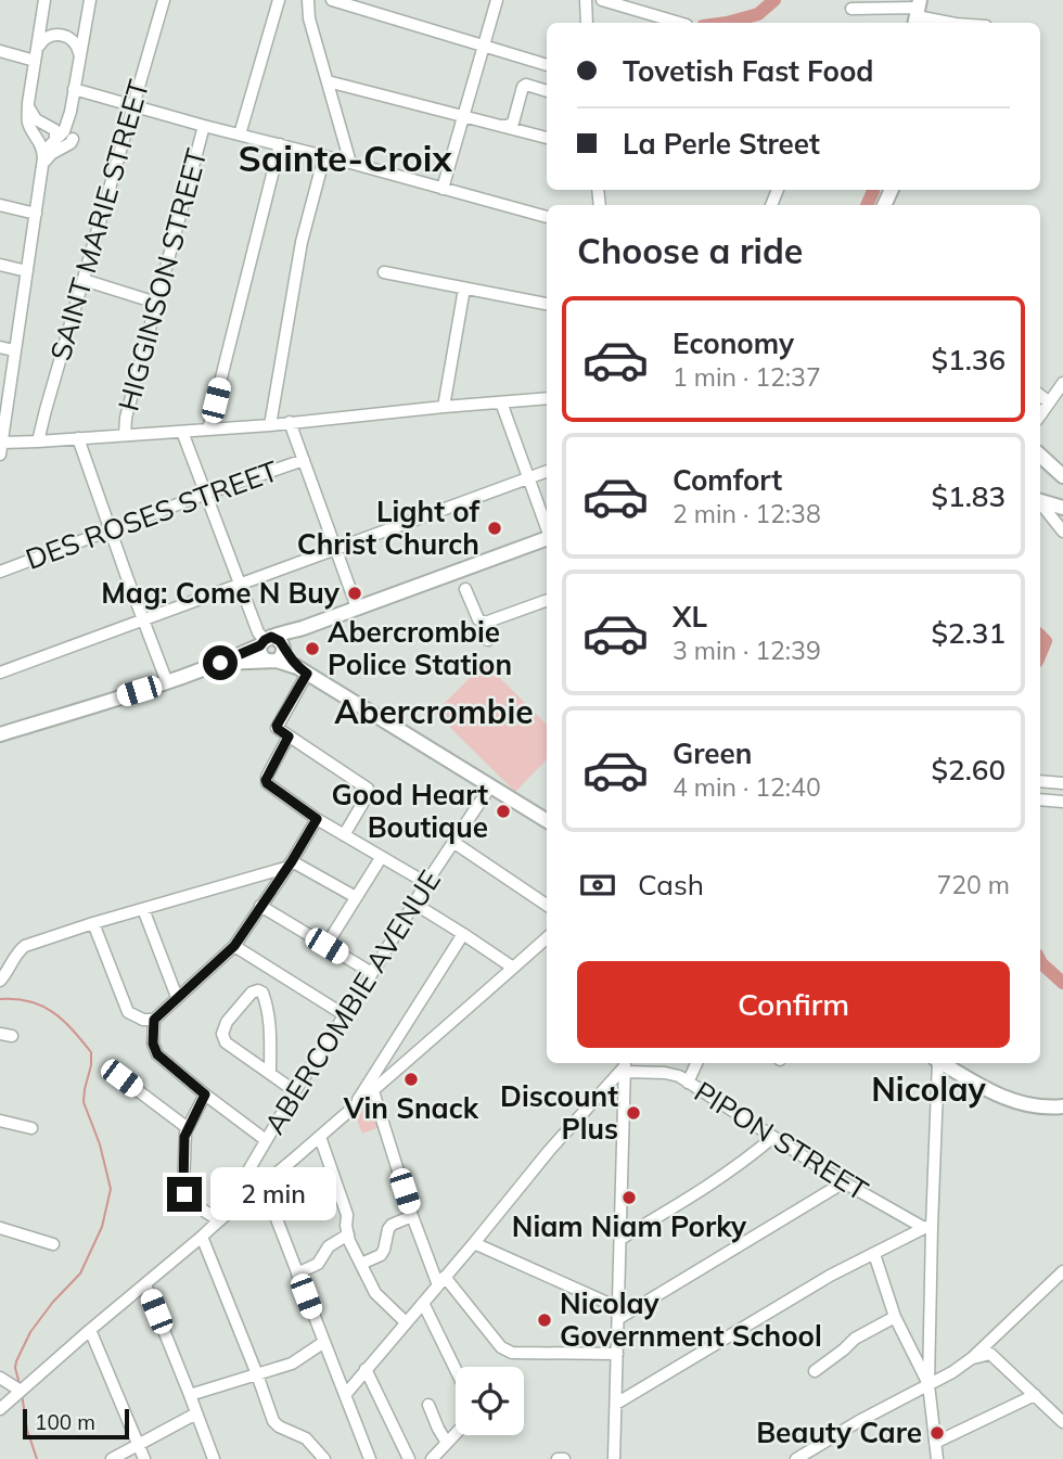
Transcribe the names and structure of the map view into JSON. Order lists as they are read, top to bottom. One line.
{"streets":{"street":["SAINT MARIE STREET","HIGGINSON STREET","DES ROSES STREET","ABERCOMBIE AVENUE","PIPON STREET"]},"districts":["Sainte-Croix","Abercrombie","Nicolay"],"places":["Light of Christ Church","Mag: Come N Buy","Abercrombie Police Station","Good Heart Boutique","Vin Snack","Discount Plus","Niam Niam Porky","Nicolay Government School","Beauty Care"],"scale_bar":"100 m","page":{"banner":["Tovetish Fast Food","La Perle Street"],"heading":"Choose a ride","list":[{"name":"Economy","note":"1 min · 12:37","value":"$1.36"},{"name":"Comfort","note":"2 min · 12:38","value":"$1.83"},{"name":"XL","note":"3 min · 12:39","value":"$2.31"},{"name":"Green","note":"4 min · 12:40","value":"$2.60"}],"pay":["Cash","720 m"],"buttons":"Confirm","bubble":"2 min","scale":"100 m"}}
